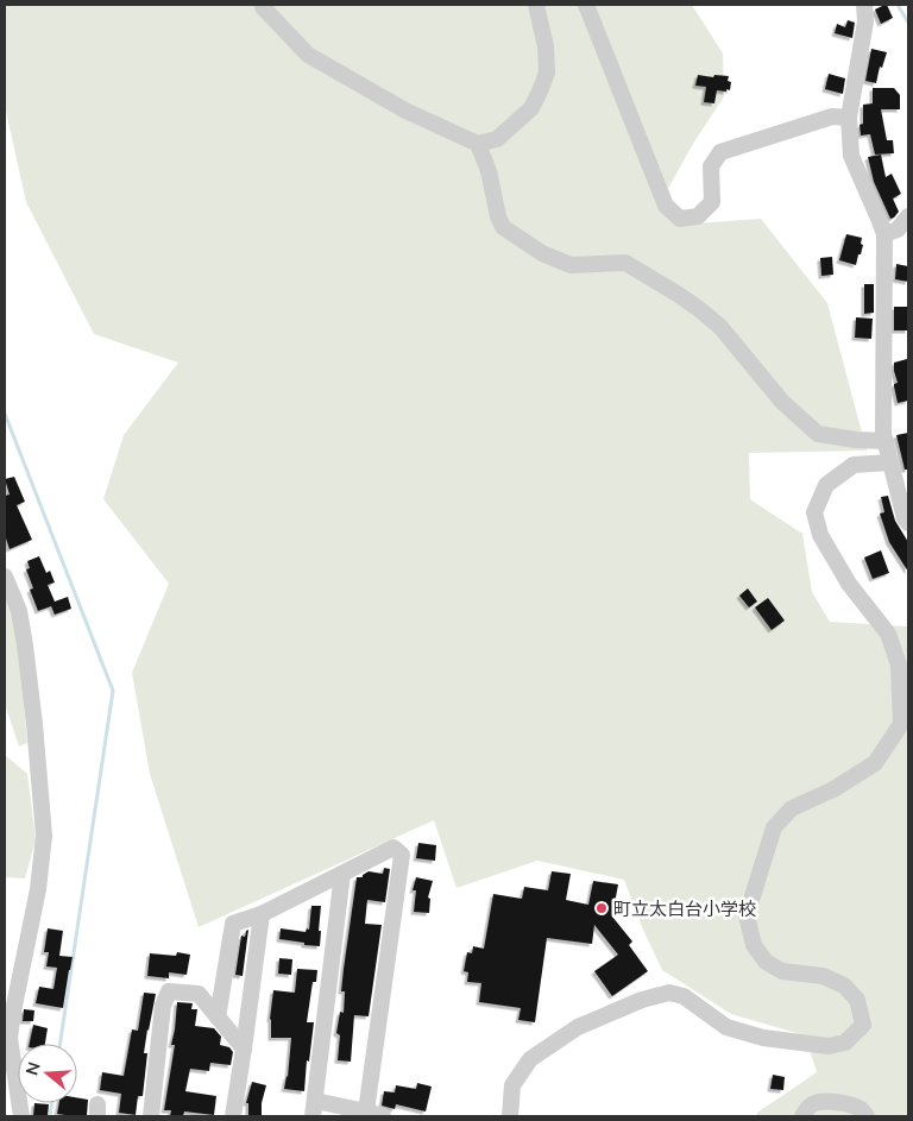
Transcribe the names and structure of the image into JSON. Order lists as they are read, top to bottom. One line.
{"places":["町立太白台小学校"],"north":"left"}
